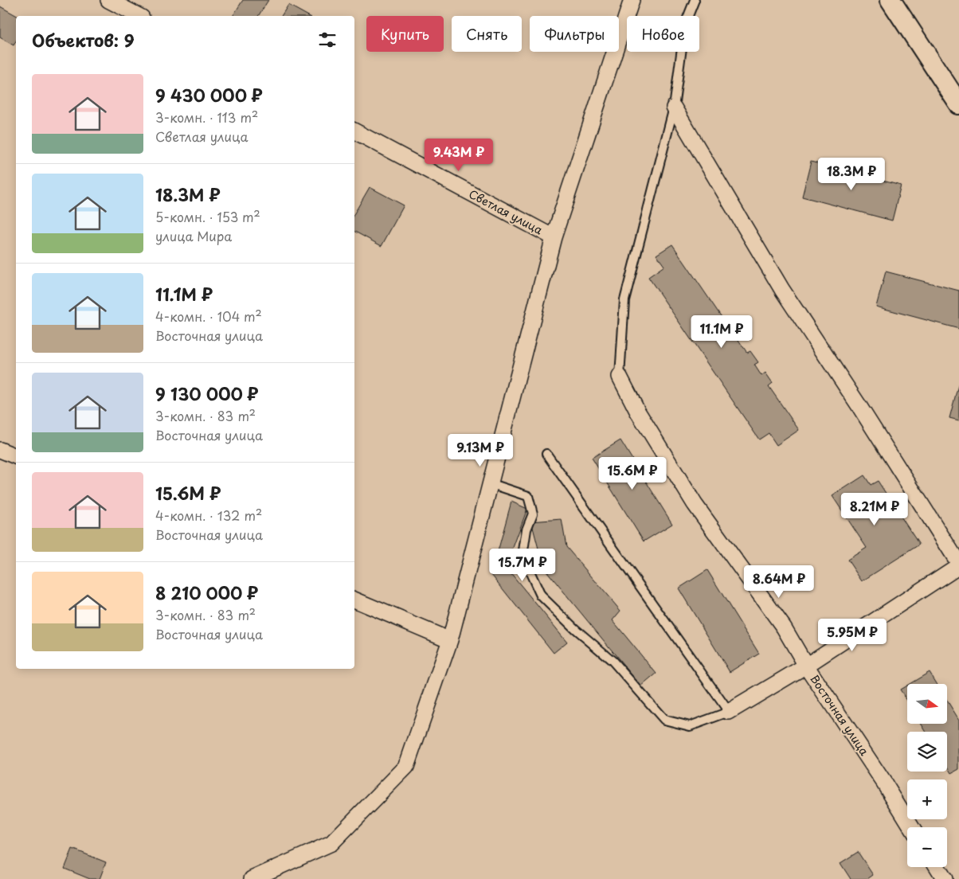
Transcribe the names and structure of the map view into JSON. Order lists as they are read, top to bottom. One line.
{"streets":{"street":["Светлая улица","Восточная улица"]},"north":"right","page":{"chip":["Купить","Снять","Фильтры","Новое"],"heading":"Объектов: 9","list":[{"name":"9 430 000 ₽","note":"3-комн. · 113 m² · Светлая улица"},{"name":"18.3M ₽","note":"5-комн. · 153 m² · улица Мира"},{"name":"11.1M ₽","note":"4-комн. · 104 m² · Восточная улица"},{"name":"9 130 000 ₽","note":"3-комн. · 83 m² · Восточная улица"},{"name":"15.6M ₽","note":"4-комн. · 132 m² · Восточная улица"},{"name":"8 210 000 ₽","note":"3-комн. · 83 m² · Восточная улица"}],"price":["9.43M ₽","18.3M ₽","11.1M ₽","9.13M ₽","15.6M ₽","8.21M ₽","15.7M ₽","8.64M ₽","5.95M ₽"],"map_buttons":["+","−"]}}
